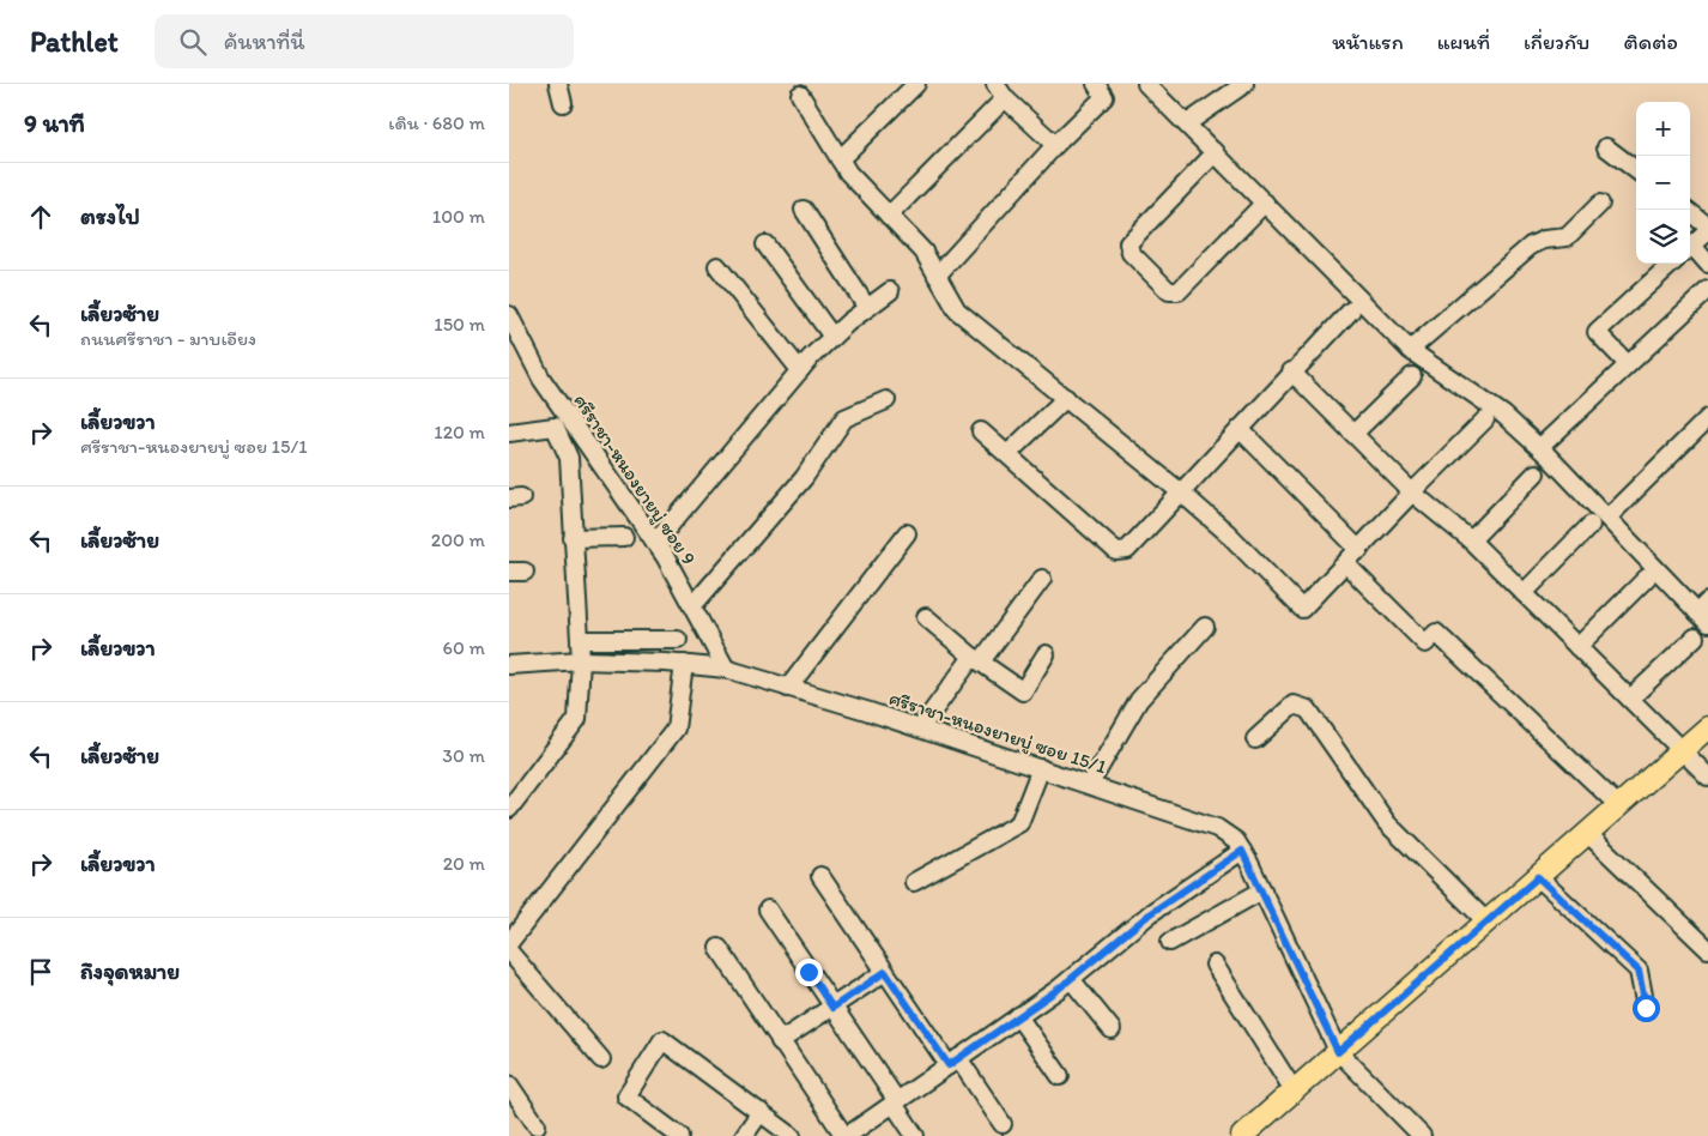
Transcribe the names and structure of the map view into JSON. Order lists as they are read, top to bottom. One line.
{"streets":{"street":["ศรีราชา-หนองยายบู่ ซอย 9","ศรีราชา-หนองยายบู่ ซอย 15/1"]},"crossings":[["ศรีราชา-หนองยายบู่ ซอย 9","ศรีราชา-หนองยายบู่ ซอย 15/1"]],"page":{"header":"Pathlet","search":"ค้นหาที่นี่","nav":["หน้าแรก","แผนที่","เกี่ยวกับ","ติดต่อ"],"heading":["9 นาที","เดิน · 680 m"],"map_buttons":["+","−"],"list":[["ตรงไป","100 m"],["เลี้ยวซ้าย","ถนนศรีราชา - มาบเอียง","150 m"],["เลี้ยวขวา","ศรีราชา-หนองยายบู่ ซอย 15/1","120 m"],["เลี้ยวซ้าย","200 m"],["เลี้ยวขวา","60 m"],["เลี้ยวซ้าย","30 m"],["เลี้ยวขวา","20 m"],"ถึงจุดหมาย"]}}
